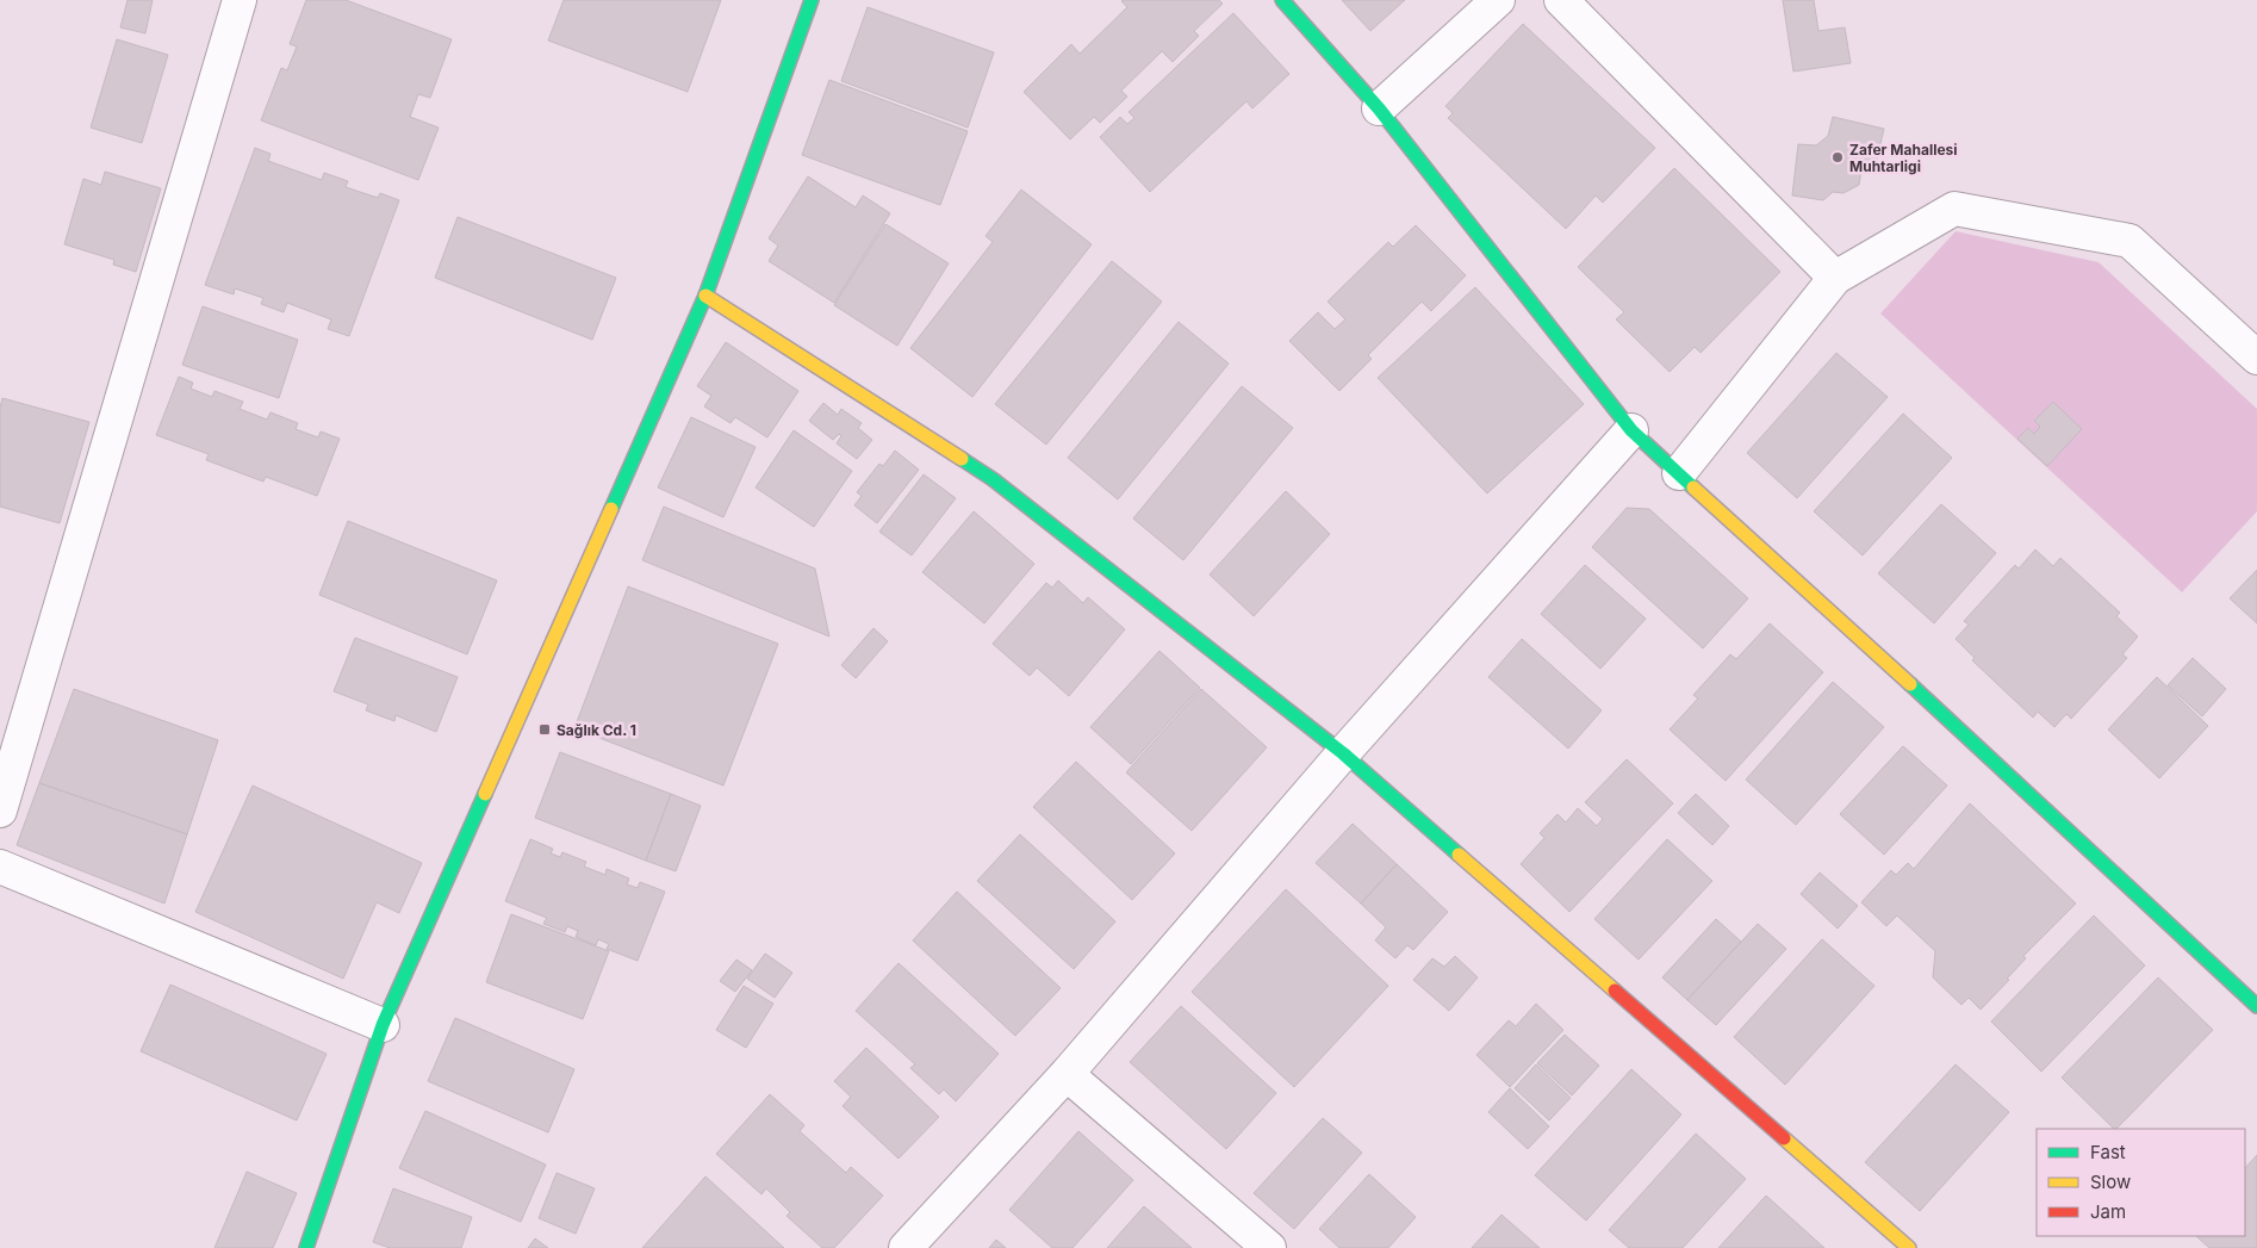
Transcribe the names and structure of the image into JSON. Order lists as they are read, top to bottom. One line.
{"places":{"other":["Zafer Mahallesi Muhtarligi"],"transit":["Sağlık Cd. 1"]},"legend":["Fast","Slow","Jam"]}
